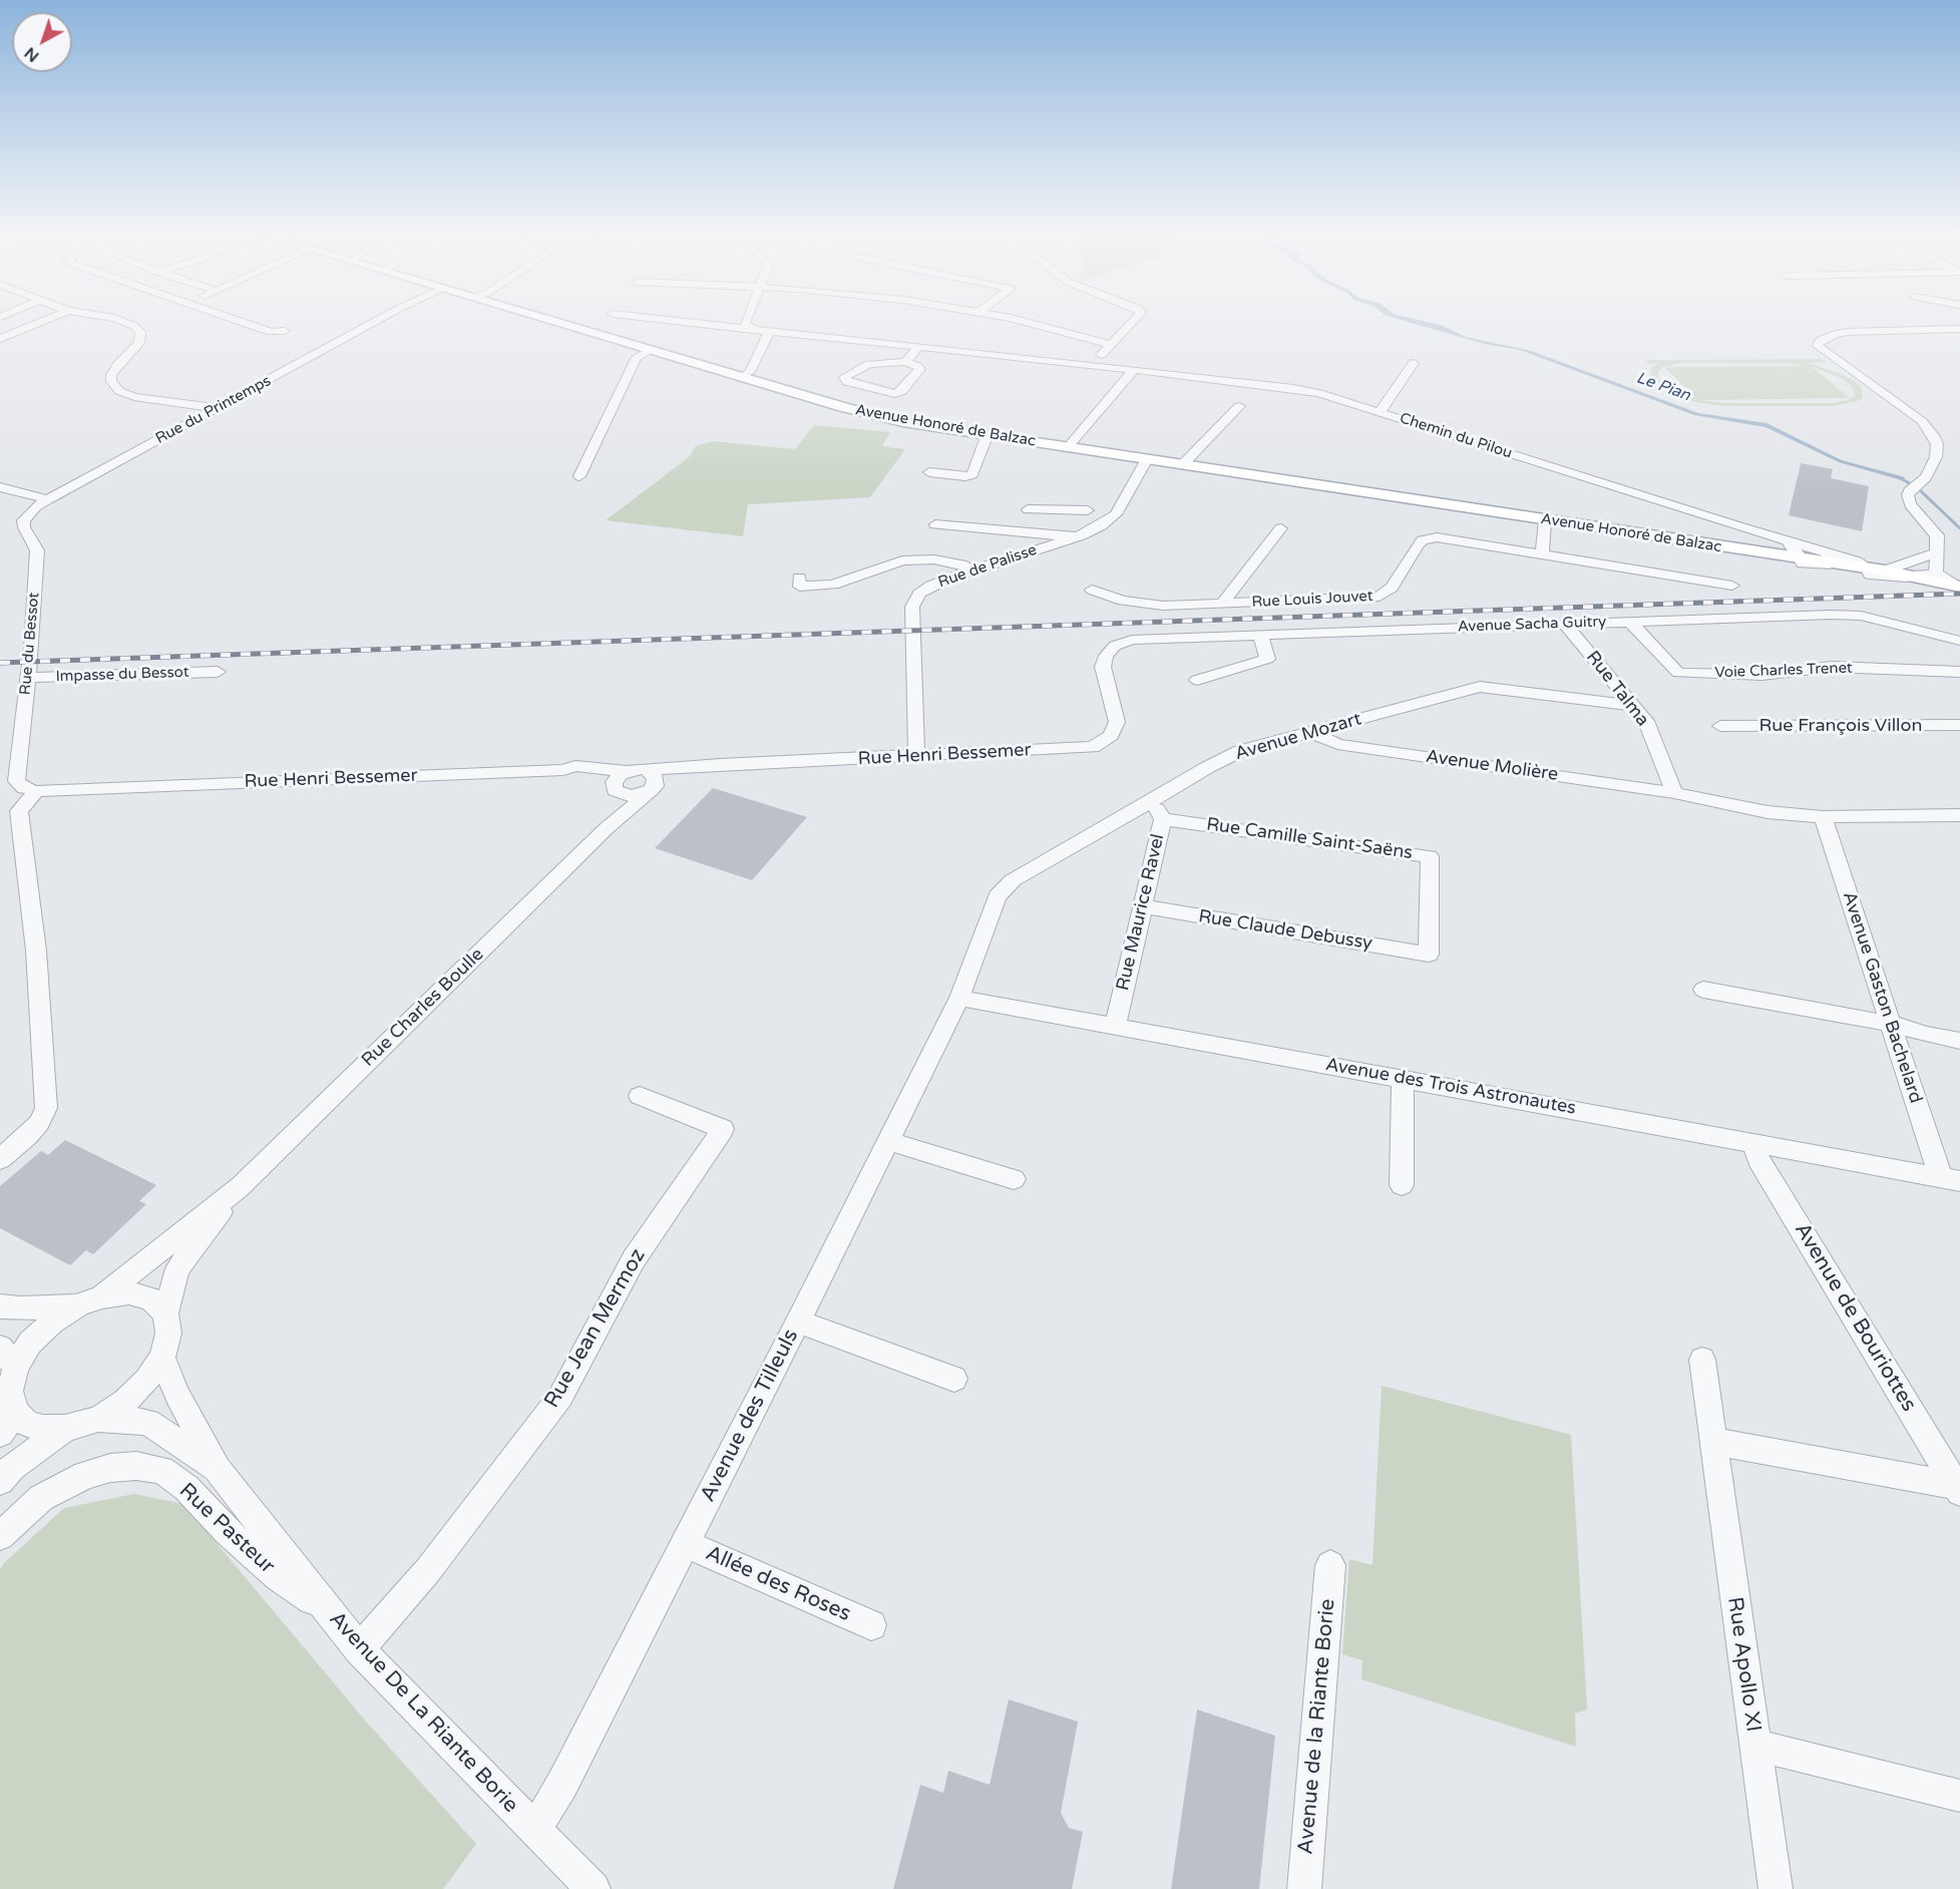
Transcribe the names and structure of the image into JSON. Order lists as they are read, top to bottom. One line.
{"streets":{"main road":["Avenue Honoré de Balzac"],"street":["Rue du Printemps","Chemin du Pilou","Rue de Palisse","Rue Louis Jouvet","Avenue Sacha Guitry","Rue du Bessot","Voie Charles Trenet","Impasse du Bessot","Rue Talma","Rue François Villon","Avenue Mozart","Rue Henri Bessemer","Avenue Molière","Rue Camille Saint-Saëns","Rue Maurice Ravel","Rue Claude Debussy","Avenue Gaston Bachelard","Rue Charles Boulle","Avenue des Trois Astronautes","Avenue de Bouriottes","Rue Jean Mermoz","Avenue des Tilleuls","Rue Pasteur","Allée des Roses","Rue Apollo XI","Avenue De La Riante Borie","Avenue de la Riante Borie"]},"crossings":[["Rue du Printemps","Rue du Bessot"],["Avenue Honoré de Balzac","Chemin du Pilou"],["Avenue Honoré de Balzac","Rue de Palisse"],["Rue de Palisse","Rue Henri Bessemer"],["Avenue Sacha Guitry","Voie Charles Trenet"],["Avenue Sacha Guitry","Rue Talma"],["Avenue Sacha Guitry","Rue Henri Bessemer"],["Rue du Bessot","Impasse du Bessot"],["Rue du Bessot","Rue Henri Bessemer"],["Rue Talma","Avenue Mozart"],["Rue Talma","Avenue Molière"],["Avenue Mozart","Avenue Molière"],["Avenue Mozart","Rue Maurice Ravel"],["Avenue Mozart","Avenue des Trois Astronautes"],["Avenue Mozart","Avenue des Tilleuls"],["Rue Henri Bessemer","Rue Charles Boulle"],["Avenue Molière","Avenue Gaston Bachelard"],["Rue Camille Saint-Saëns","Rue Maurice Ravel"],["Rue Camille Saint-Saëns","Rue Claude Debussy"],["Rue Maurice Ravel","Rue Claude Debussy"],["Rue Maurice Ravel","Avenue des Trois Astronautes"],["Avenue Gaston Bachelard","Avenue des Trois Astronautes"],["Rue Charles Boulle","Avenue De La Riante Borie"],["Avenue des Trois Astronautes","Avenue de Bouriottes"],["Avenue des Trois Astronautes","Avenue des Tilleuls"],["Rue Jean Mermoz","Avenue De La Riante Borie"],["Avenue des Tilleuls","Allée des Roses"],["Avenue des Tilleuls","Avenue De La Riante Borie"],["Rue Pasteur","Avenue De La Riante Borie"]],"water":["Le Pian"],"north":"bottom left"}
